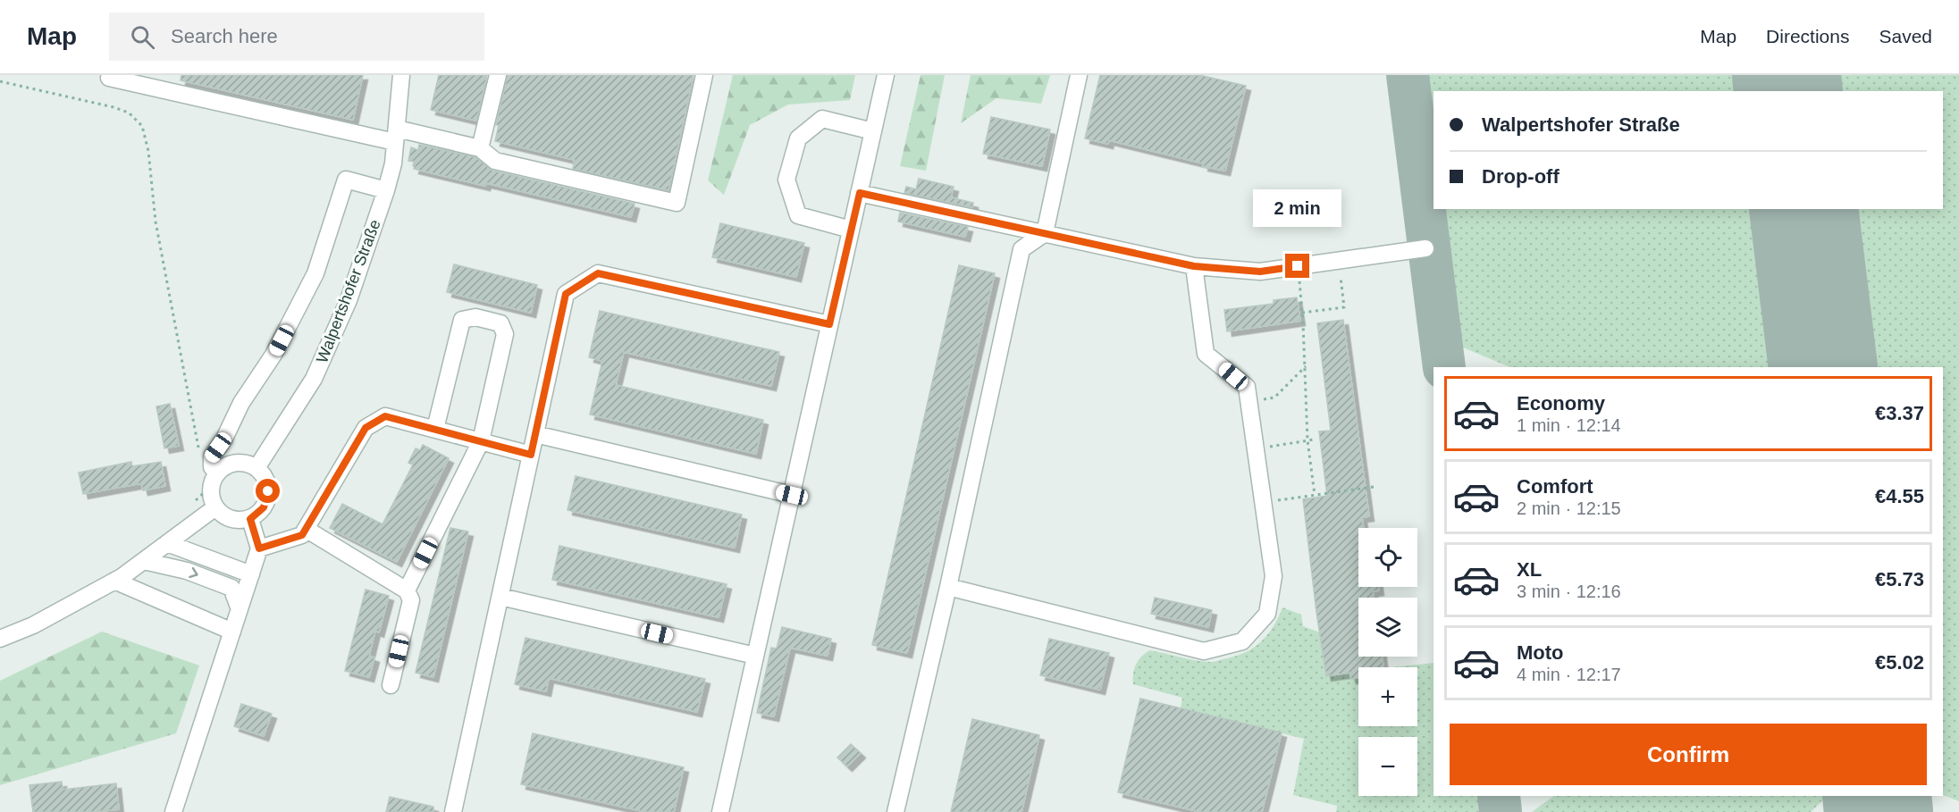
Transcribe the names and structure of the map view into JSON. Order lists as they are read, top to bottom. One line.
{"streets":{"street":["Walpertshofer Straße"]},"page":{"header":"Map","search":"Search here","nav":["Map","Directions","Saved"],"banner":["Walpertshofer Straße","Drop-off"],"bubble":"2 min","list":[{"name":"Economy","note":"1 min · 12:14","value":"€3.37"},{"name":"Comfort","note":"2 min · 12:15","value":"€4.55"},{"name":"XL","note":"3 min · 12:16","value":"€5.73"},{"name":"Moto","note":"4 min · 12:17","value":"€5.02"}],"map_buttons":["+","−"],"buttons":"Confirm"}}
